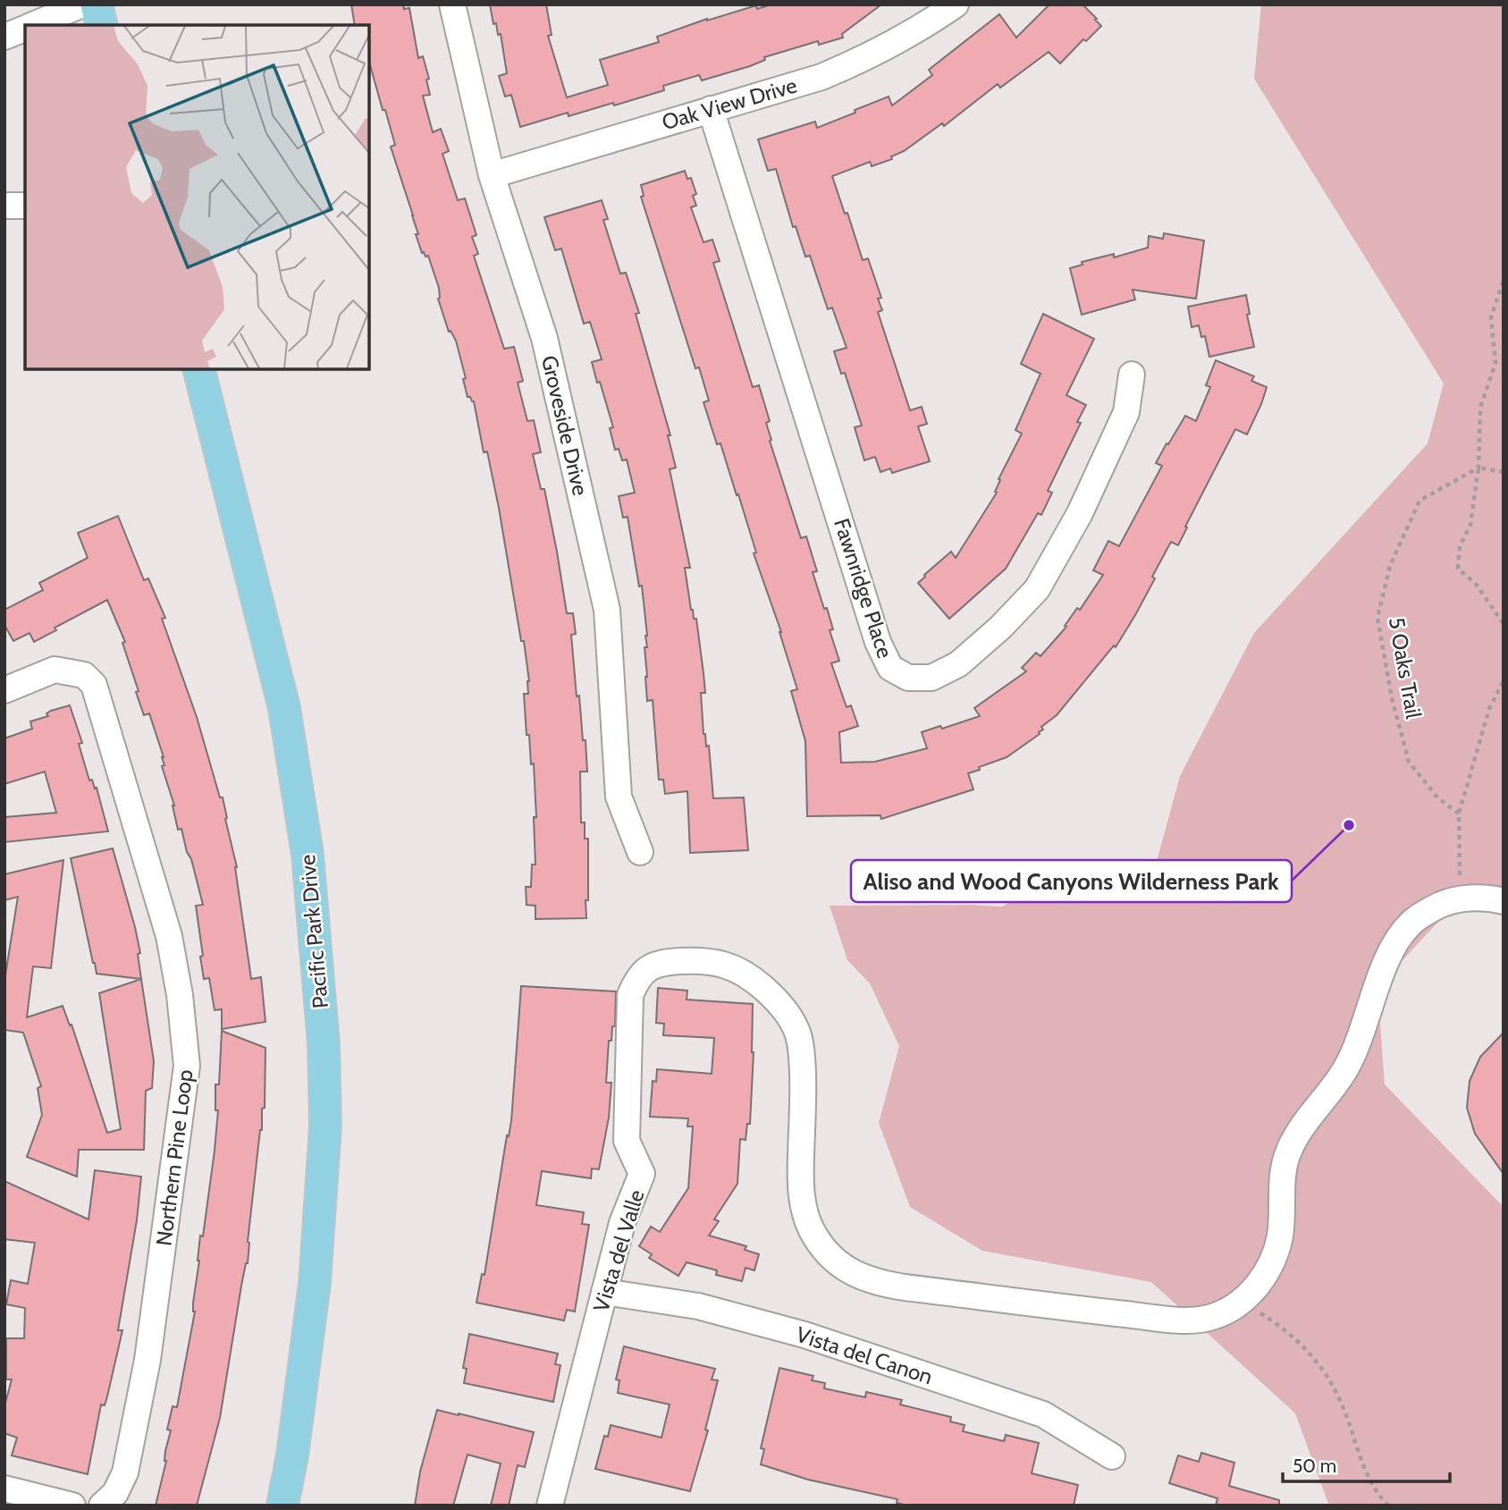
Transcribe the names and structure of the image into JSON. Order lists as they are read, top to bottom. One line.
{"streets":{"main road":["Pacific Park Drive"],"street":["Oak View Drive","Groveside Drive","Fawnridge Place","Northern Pine Loop","Vista del Valle","Vista del Canon"],"path":["5 Oaks Trail"]},"crossings":[["Oak View Drive","Groveside Drive"],["Oak View Drive","Fawnridge Place"],["Vista del Valle","Vista del Canon"]],"places":["Aliso and Wood Canyons Wilderness Park"],"scale_bar":"50 m"}
